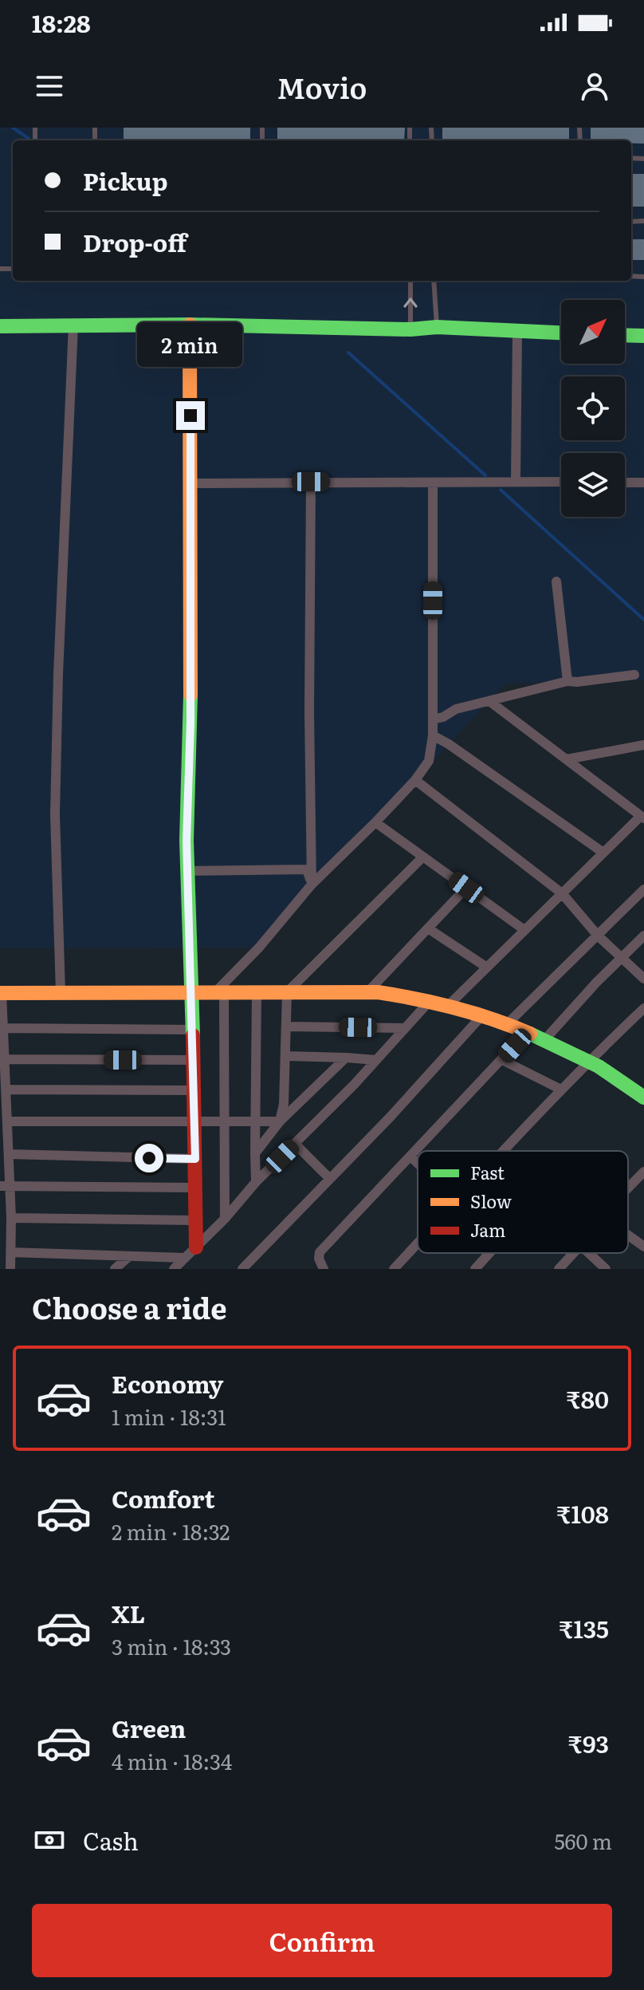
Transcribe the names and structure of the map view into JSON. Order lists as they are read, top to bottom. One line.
{"legend":["Fast","Slow","Jam"],"north":"top right","page":{"status":"18:28","header":"Movio","banner":["Pickup","Drop-off"],"bubble":"2 min","heading":"Choose a ride","list":[{"name":"Economy","note":"1 min · 18:31","value":"₹80"},{"name":"Comfort","note":"2 min · 18:32","value":"₹108"},{"name":"XL","note":"3 min · 18:33","value":"₹135"},{"name":"Green","note":"4 min · 18:34","value":"₹93"}],"pay":["Cash","560 m"],"buttons":"Confirm"}}
